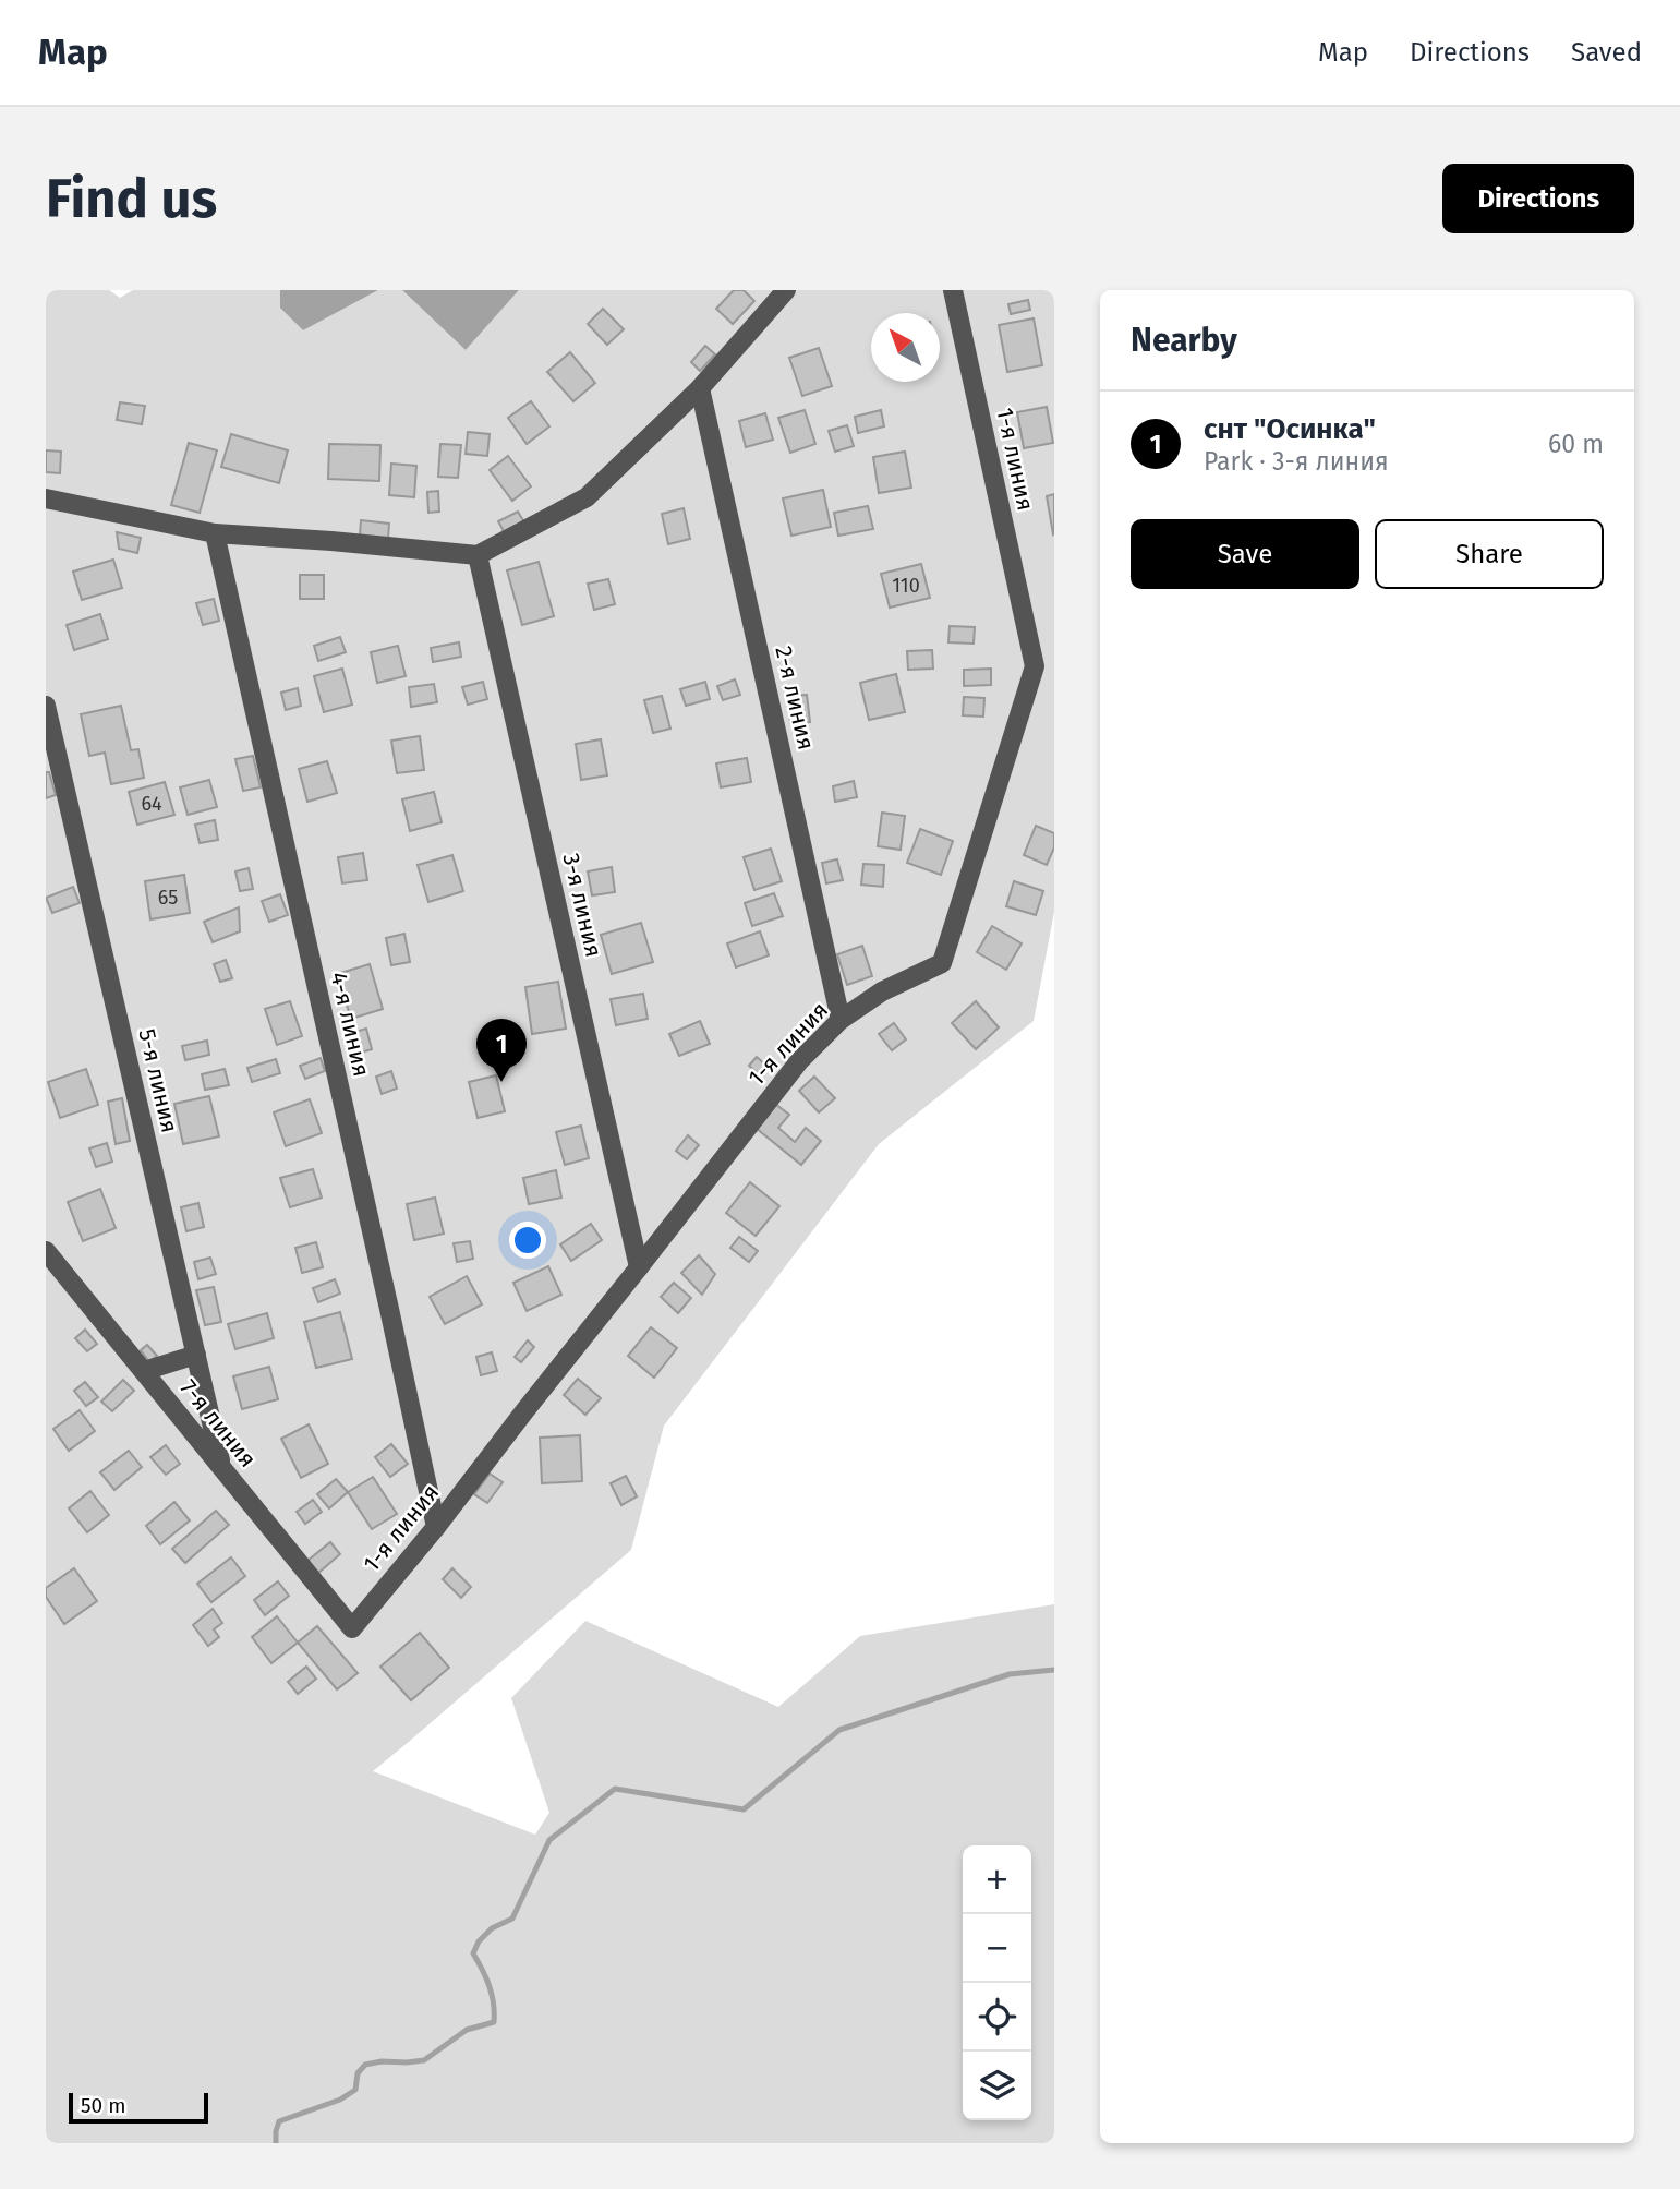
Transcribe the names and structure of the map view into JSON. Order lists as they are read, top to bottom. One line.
{"streets":{"street":["1-я линия","2-я линия","3-я линия","4-я линия","5-я линия","7-я линия"]},"crossings":[["1-я линия","2-я линия"],["1-я линия","3-я линия"],["1-я линия","4-я линия"],["1-я линия","7-я линия"],["5-я линия","7-я линия"]],"house_numbers":["110","64","65"],"scale_bar":"50 m","north":"top left","page":{"header":"Map","nav":["Map","Directions","Saved"],"buttons":["Directions",["Save","Share"]],"title":"Find us","heading":"Nearby","list":[{"mark":"1","name":"снт \"Осинка\"","note":"Park · 3-я линия","value":"60 m"}],"pins":"1","map_buttons":["+","−"],"scale":"50 m"}}
